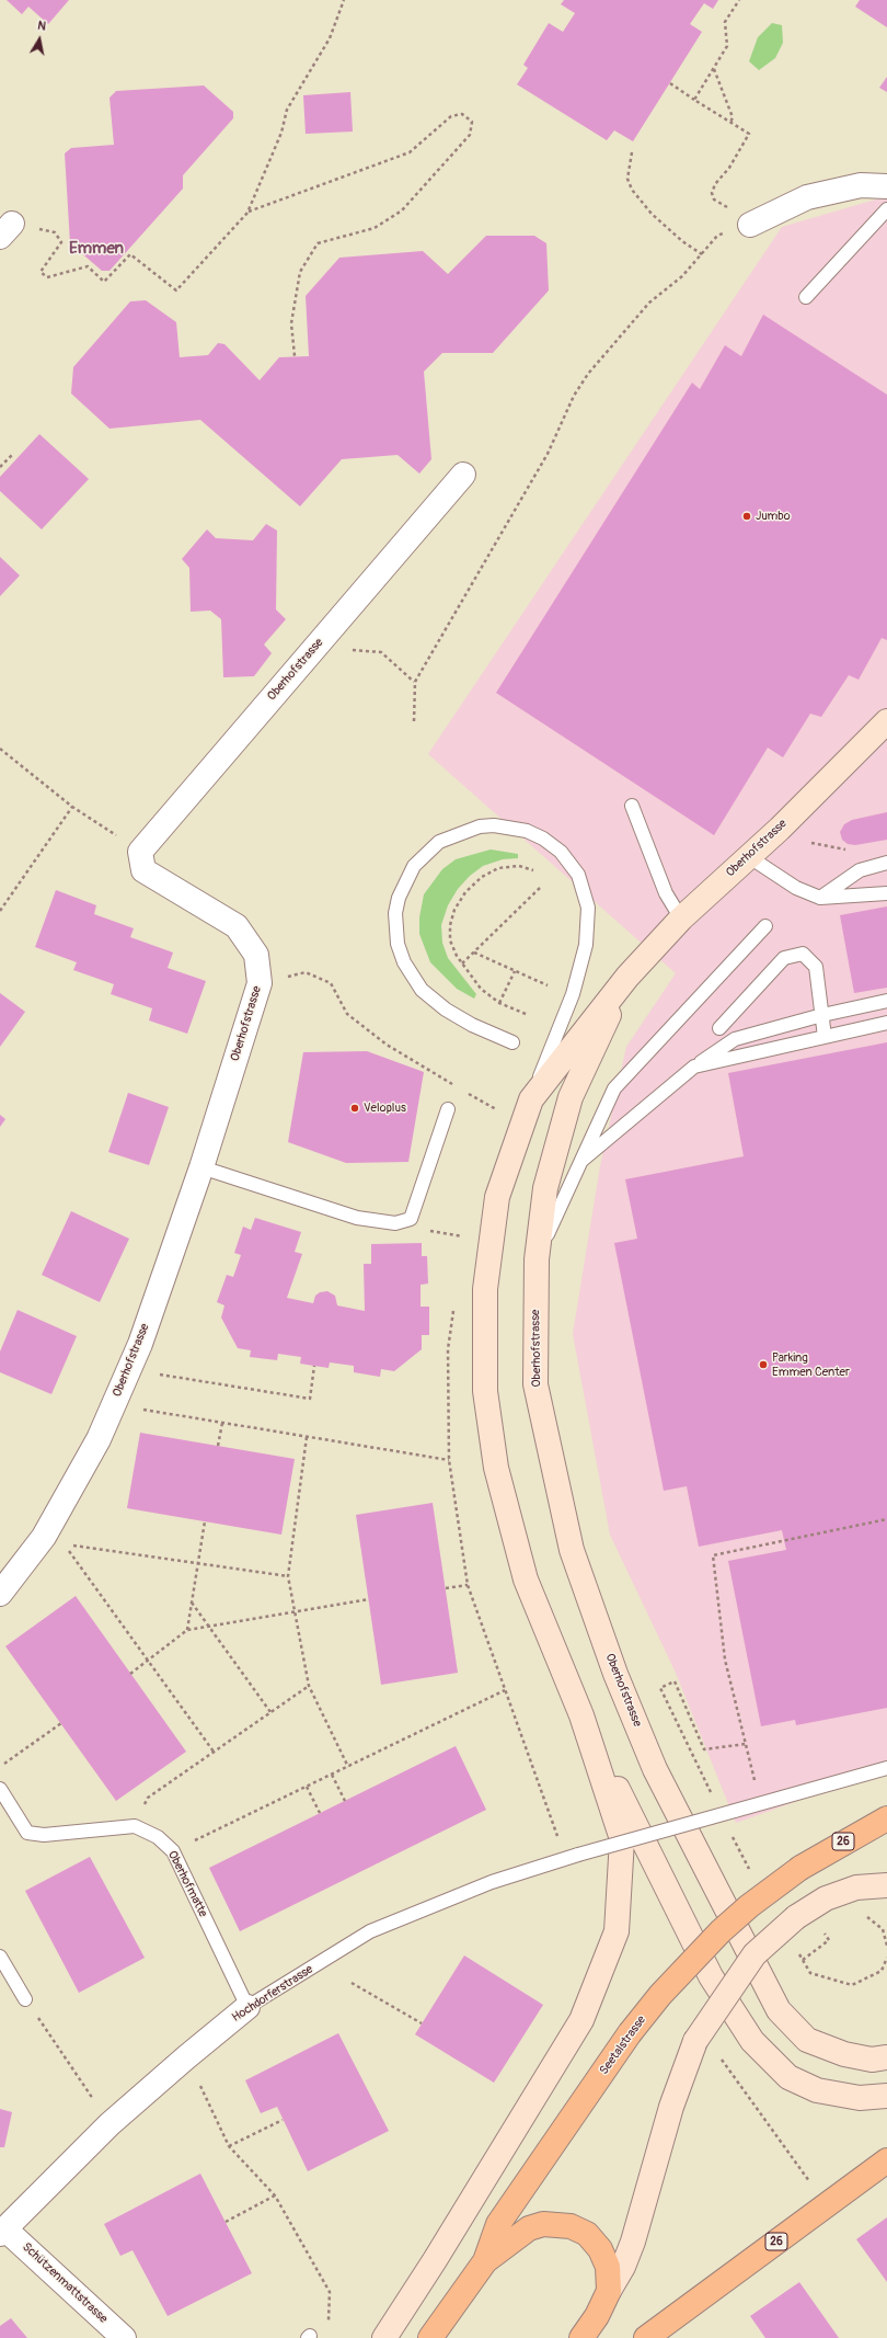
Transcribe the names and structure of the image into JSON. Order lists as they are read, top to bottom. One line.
{"streets":{"main road":["26","Seetalstrasse"],"street":["Oberhofstrasse","Hochdorferstrasse","Schützenmattstrasse"],"lane":["Oberhofmatte"]},"crossings":[["Oberhofmatte","Hochdorferstrasse"],["Hochdorferstrasse","Schützenmattstrasse"]],"districts":["Emmen"],"places":["Jumbo","Veloplus","Parking Emmen Center"],"north":"top"}
